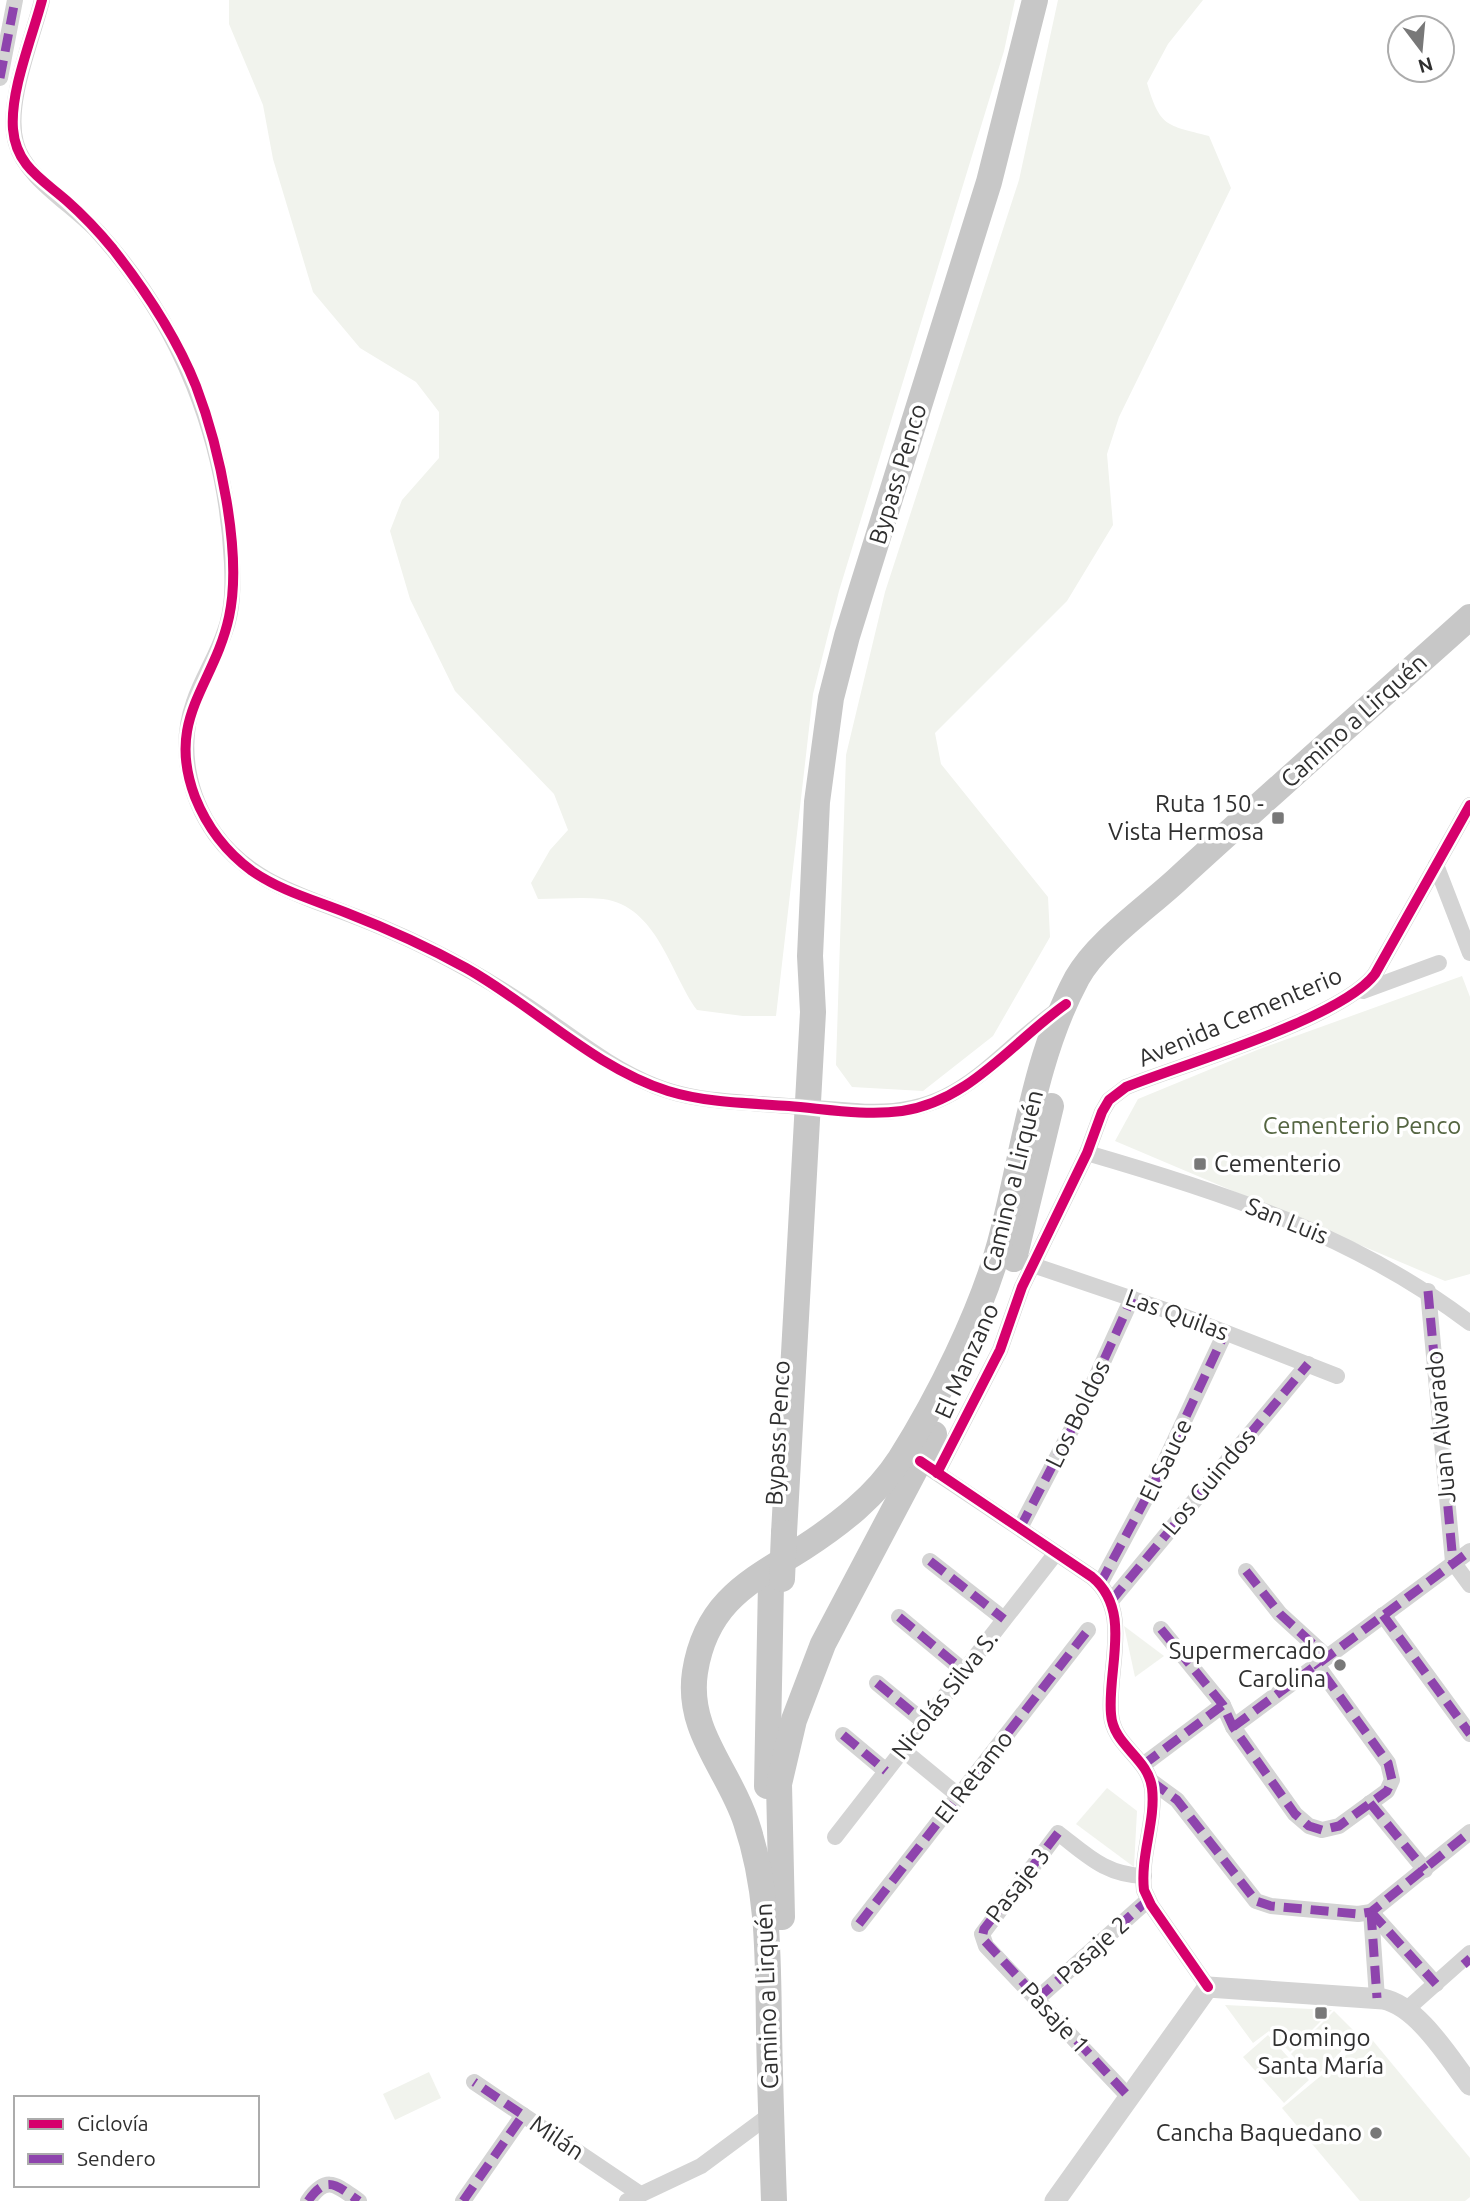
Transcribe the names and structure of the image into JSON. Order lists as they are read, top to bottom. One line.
{"streets":{"main road":["Bypass Penco","Camino a Lirquén"],"street":["Avenida Cementerio","San Luis","Las Quilas","Los Boldos","Juan Alvarado","El Sauce","Los Guindos","Nicolás Silva S.","El Retamo","Pasaje 3","Pasaje 2","Pasaje 1","Milán"],"cycle path":["El Manzano"]},"crossings":[["Bypass Penco","Camino a Lirquén"],["Camino a Lirquén","Avenida Cementerio"],["Camino a Lirquén","Las Quilas"],["Avenida Cementerio","San Luis"],["Avenida Cementerio","Las Quilas"],["San Luis","Juan Alvarado"],["Las Quilas","Los Boldos"],["Las Quilas","El Sauce"],["Las Quilas","Los Guindos"],["Pasaje 3","Pasaje 1"],["Pasaje 2","Pasaje 1"]],"parks":["Cementerio Penco"],"places":{"transit":["Ruta 150 - Vista Hermosa","Cementerio","Domingo Santa María"],"other":["Supermercado Carolina","Cancha Baquedano"]},"legend":["Ciclovía","Sendero"],"north":"bottom"}
